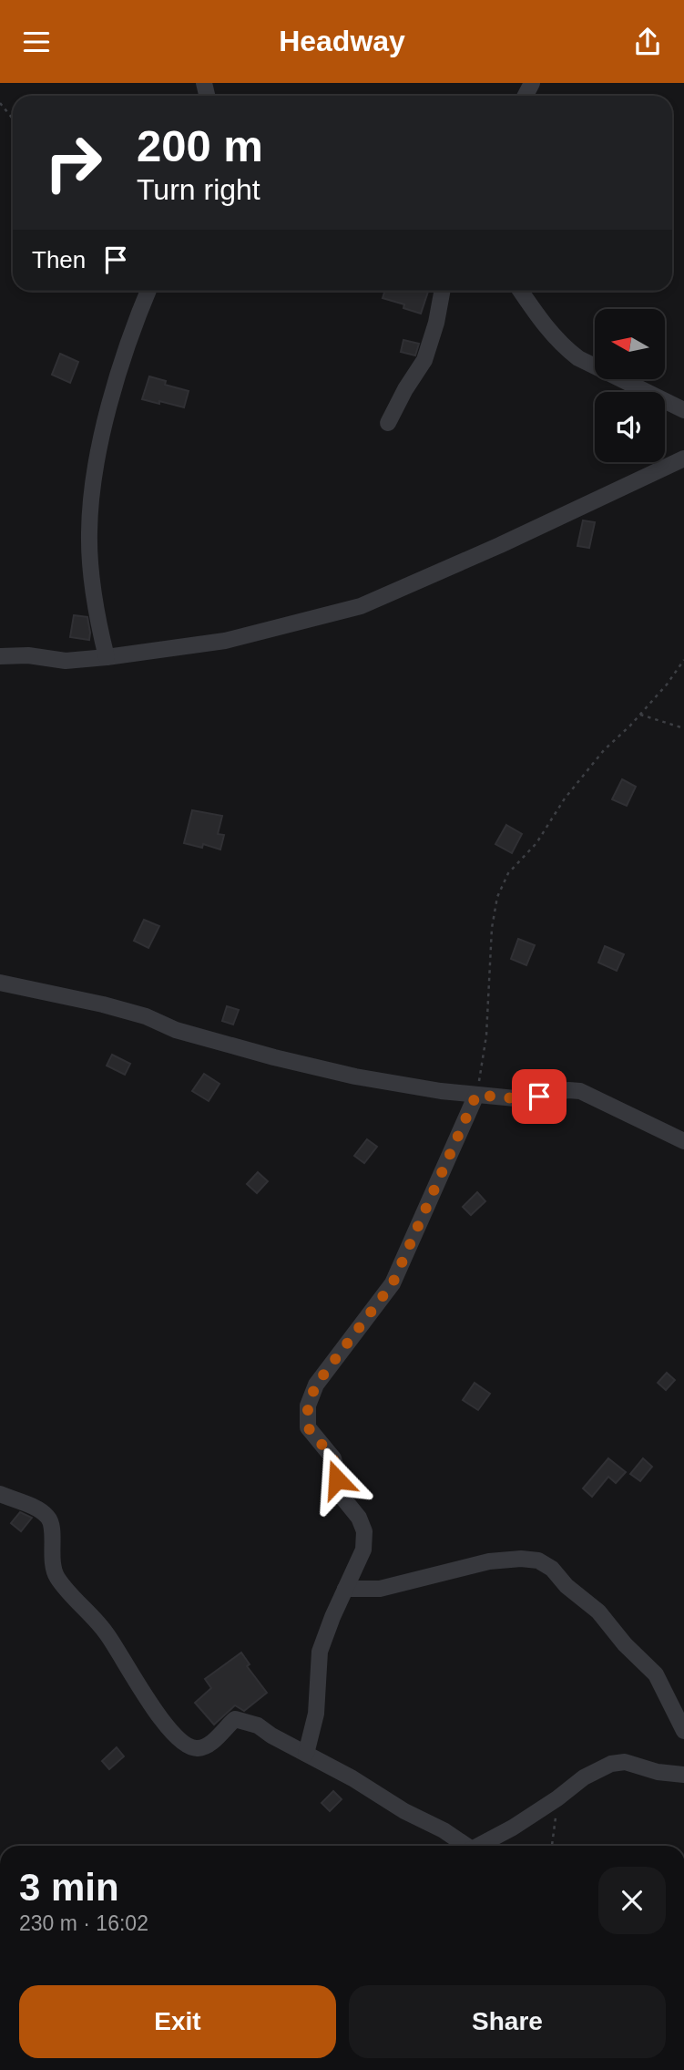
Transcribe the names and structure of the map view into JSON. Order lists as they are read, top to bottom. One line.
{"north":"left","page":{"header":"Headway","turn":["200 m","Turn right"],"then":"Then","heading":["3 min","230 m · 16:02"],"buttons":["Exit","Share"]}}
